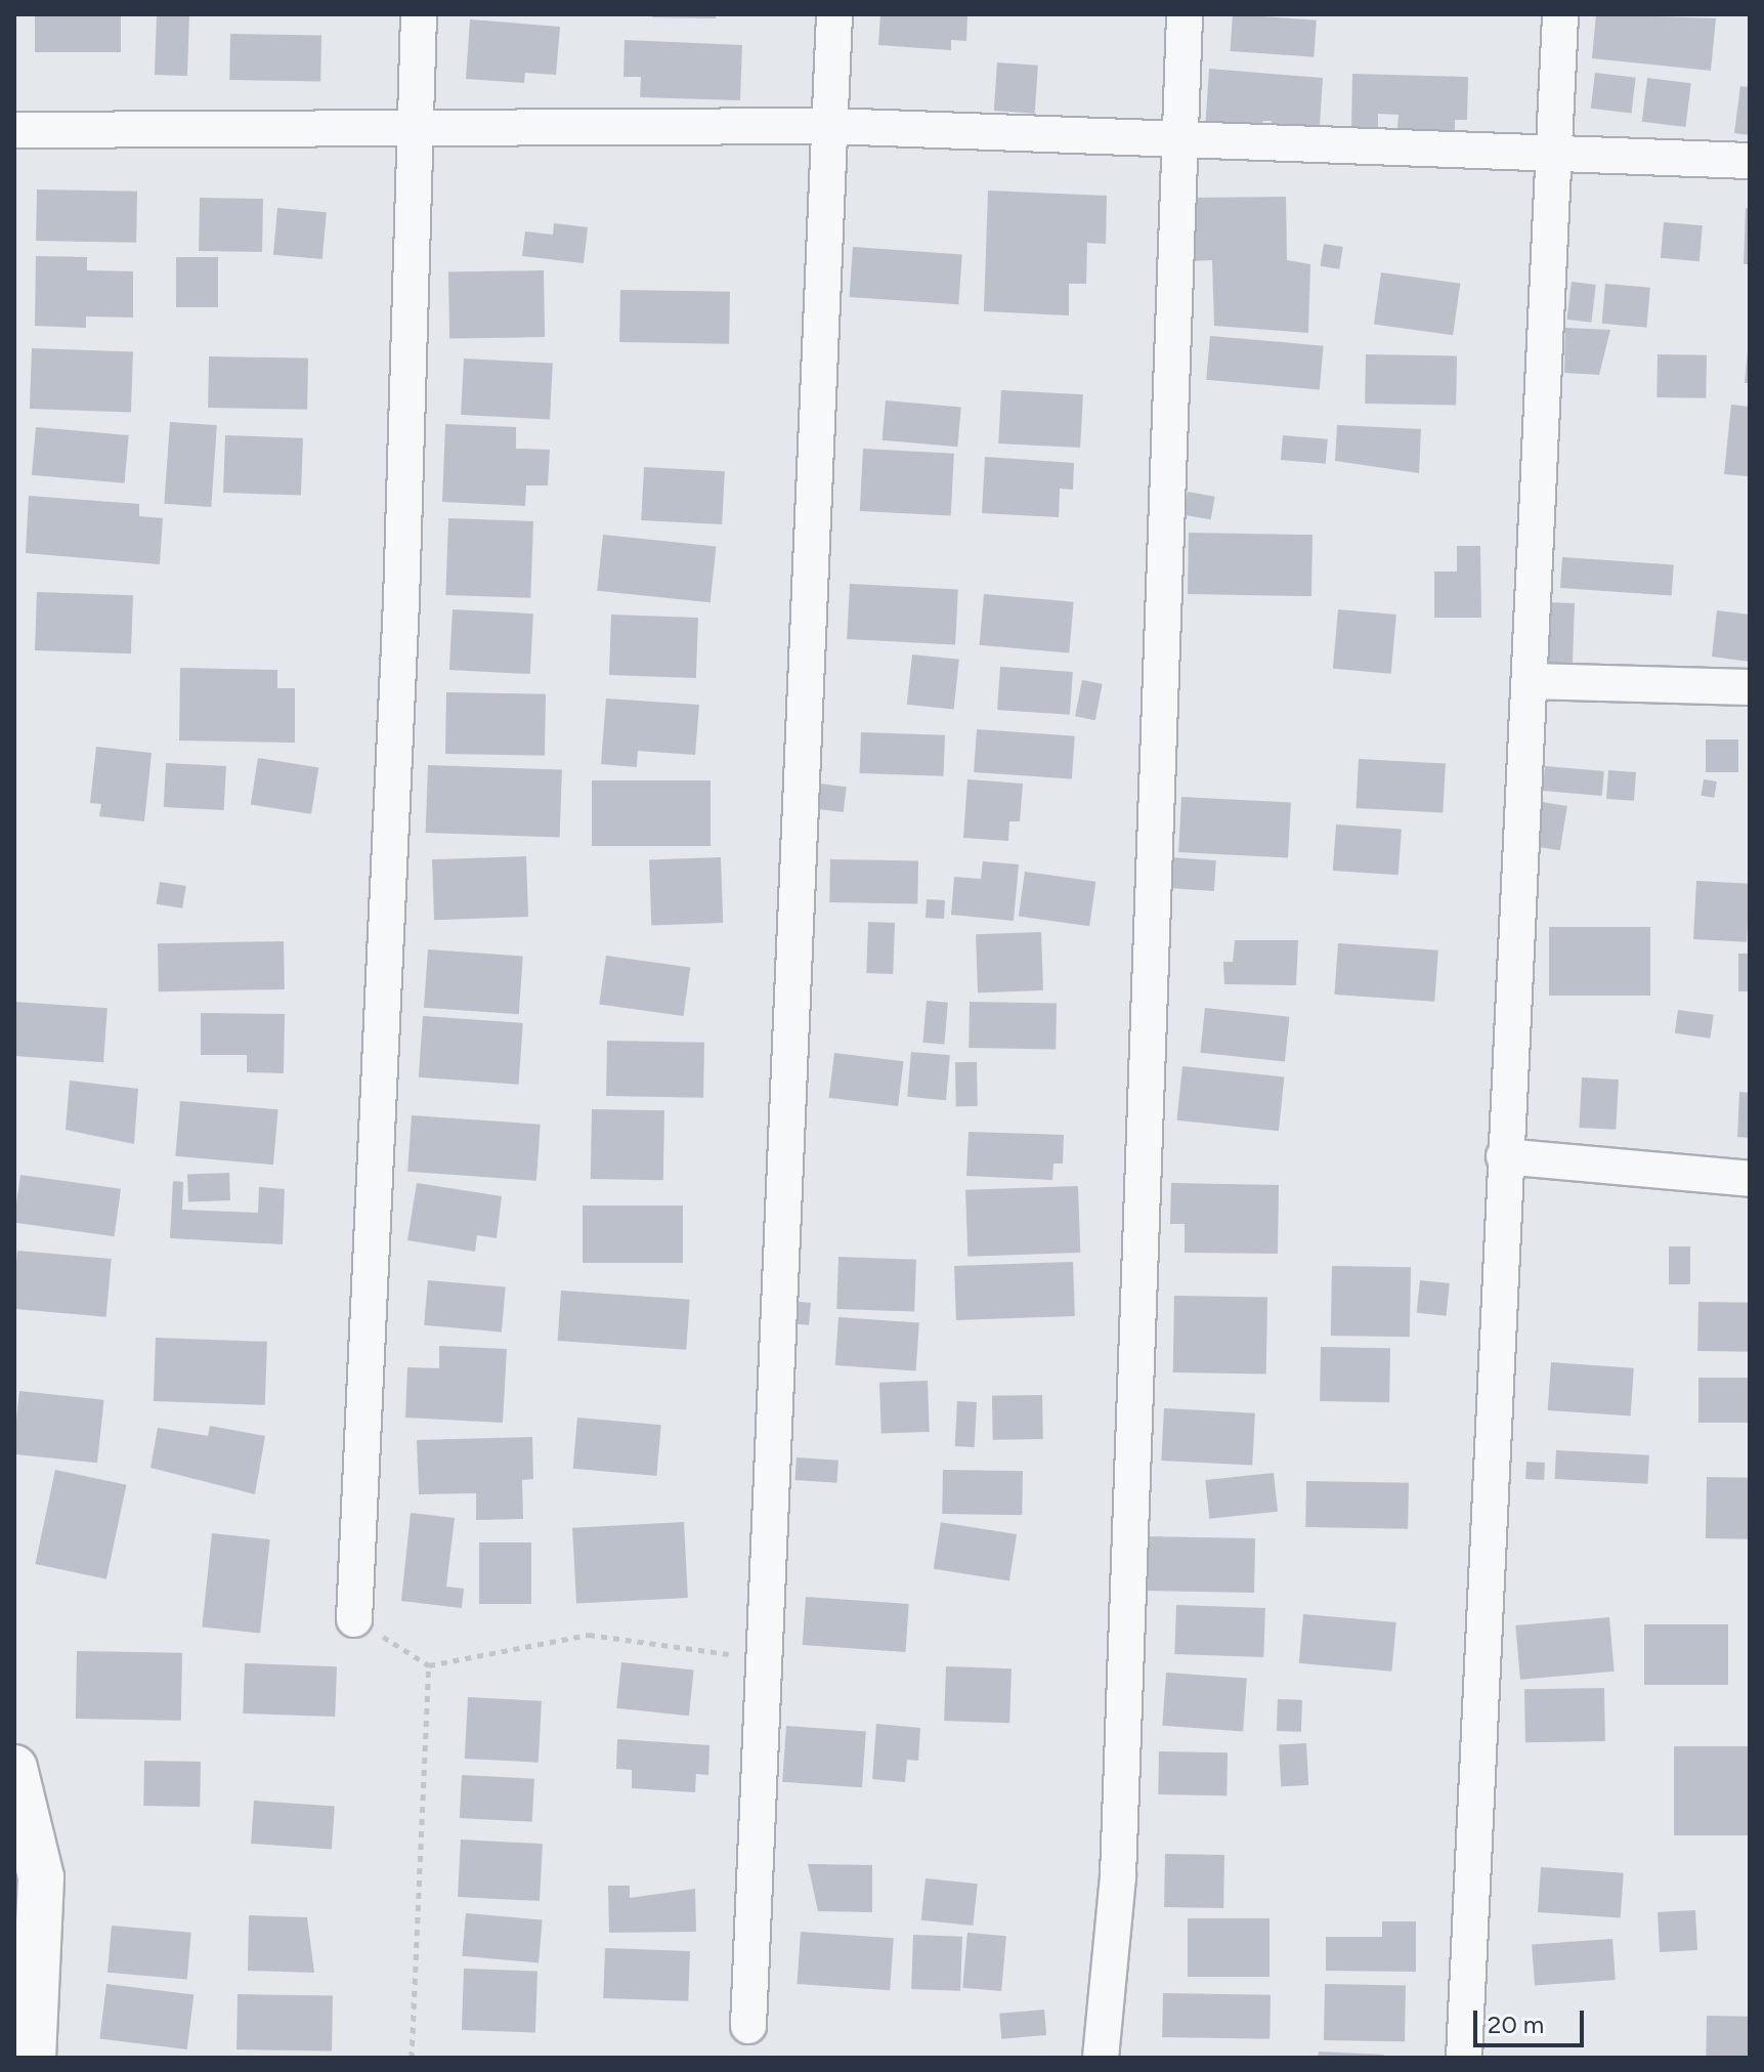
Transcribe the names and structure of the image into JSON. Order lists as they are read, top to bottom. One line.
{"scale_bar":"20 m"}
